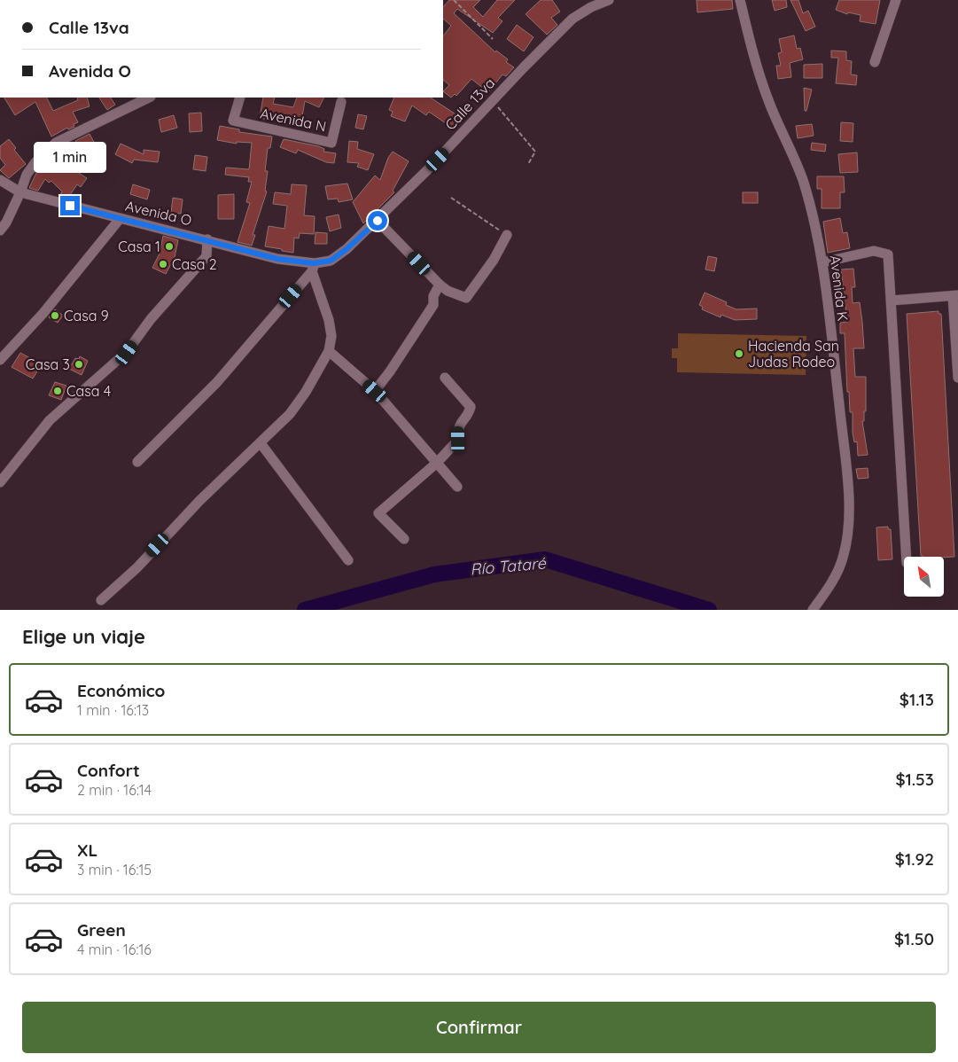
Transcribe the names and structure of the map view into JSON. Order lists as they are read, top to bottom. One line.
{"streets":{"street":["Calle 13va","Avenida N","Avenida O","Avenida K"]},"crossings":[["Calle 13va","Avenida O"]],"water":["Río Tataré"],"places":["Casa 1","Casa 2","Casa 9","Hacienda San Judas Rodeo","Casa 3","Casa 4"],"north":"top left","page":{"banner":["Calle 13va","Avenida O"],"bubble":"1 min","heading":"Elige un viaje","list":[{"name":"Económico","note":"1 min · 16:13","value":"$1.13"},{"name":"Confort","note":"2 min · 16:14","value":"$1.53"},{"name":"XL","note":"3 min · 16:15","value":"$1.92"},{"name":"Green","note":"4 min · 16:16","value":"$1.50"}],"buttons":"Confirmar"}}
